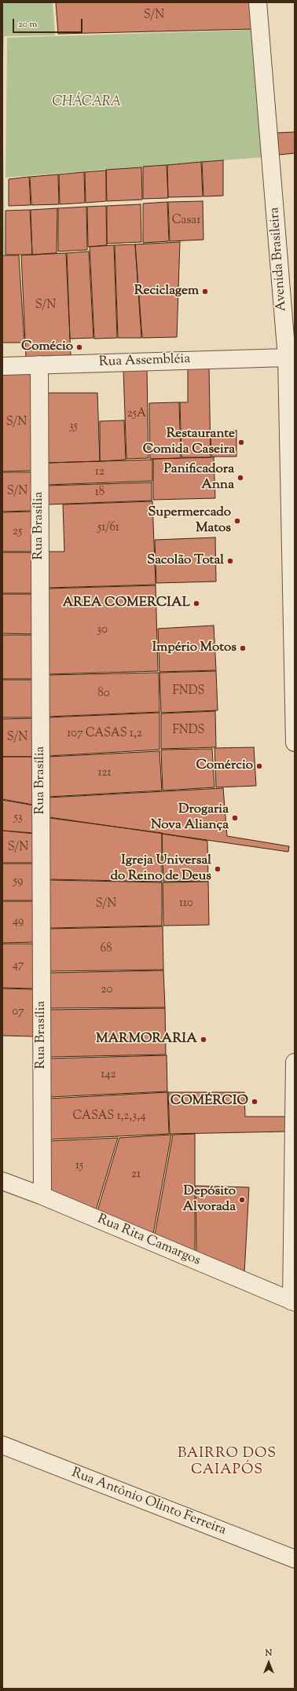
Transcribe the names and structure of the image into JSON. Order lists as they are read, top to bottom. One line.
{"streets":{"street":["Avenida Brasileira","Rua Assembléia","Rua Brasília","Rua Rita Camargos","Rua Antônio Olinto Ferreira"]},"crossings":[["Avenida Brasileira","Rua Assembléia"],["Rua Assembléia","Rua Brasília"],["Rua Brasília","Rua Rita Camargos"]],"districts":["BAIRRO DOS CAIAPÓS"],"parks":["CHÁCARA"],"places":["Reciclagem","Comécio","Restaurante Comida Caseira","Panificadora Anna","Supermercado Matos","Sacolão Total","AREA COMERCIAL","Império Motos","Comércio","Drogaria Nova Aliança","Igreja Universal do Reino de Deus","MARMORARIA","COMÉRCIO","Depósito Alvorada"],"house_numbers":["S/N","Casa1","S/N","25A","S/N","35","12","S/N","18","51/61","25","30","FNDS","80","FNDS","107 CASAS 1,2","S/N","121","53","S/N","59","110","S/N","49","68","47","20","07","142","CASAS 1,2,3,4","15","21"],"scale_bar":"20 m","north":"top"}
